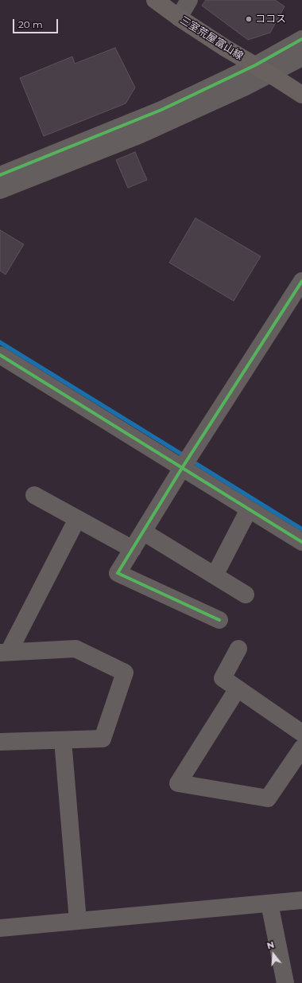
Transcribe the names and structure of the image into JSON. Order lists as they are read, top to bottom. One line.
{"streets":{"main road":["三室荒屋富山線"]},"places":["ココス"],"scale_bar":"20 m","north":"top"}
